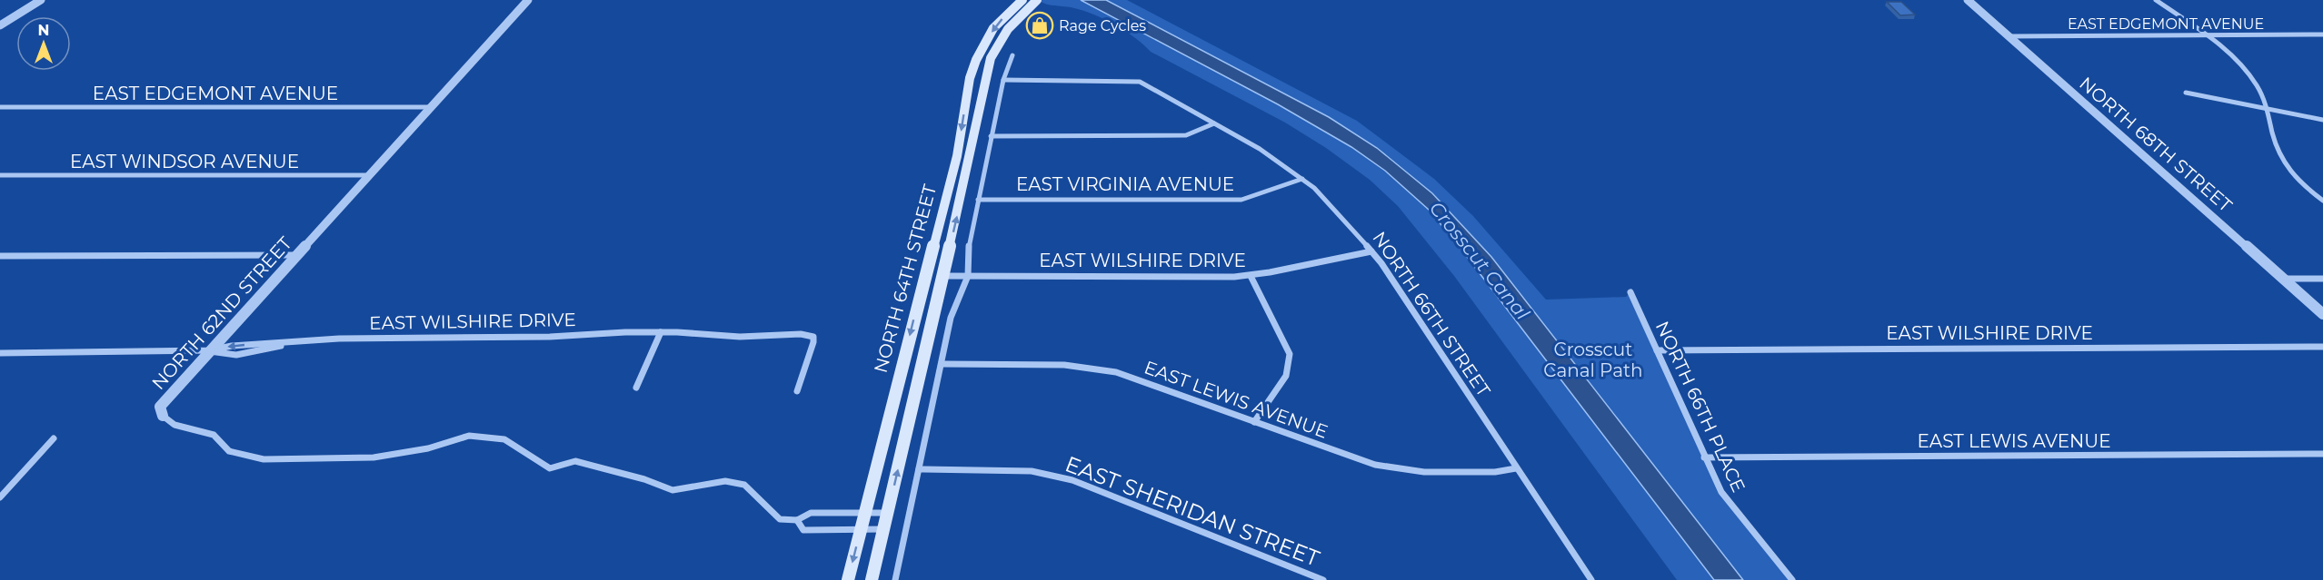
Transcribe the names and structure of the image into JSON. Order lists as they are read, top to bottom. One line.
{"streets":{"main road":["NORTH 64TH STREET"],"street":["EAST EDGEMONT AVENUE","NORTH 68TH STREET","EAST WINDSOR AVENUE","EAST VIRGINIA AVENUE","EAST WILSHIRE DRIVE","NORTH 62ND STREET","NORTH 66TH STREET","EAST LEWIS AVENUE","NORTH 66TH PLACE","EAST SHERIDAN STREET"]},"crossings":[["EAST EDGEMONT AVENUE","NORTH 68TH STREET"],["EAST EDGEMONT AVENUE","NORTH 62ND STREET"],["EAST WINDSOR AVENUE","NORTH 62ND STREET"],["EAST VIRGINIA AVENUE","NORTH 66TH STREET"],["EAST WILSHIRE DRIVE","NORTH 64TH STREET"],["EAST WILSHIRE DRIVE","NORTH 62ND STREET"],["EAST WILSHIRE DRIVE","NORTH 66TH STREET"],["EAST WILSHIRE DRIVE","NORTH 66TH PLACE"],["NORTH 64TH STREET","NORTH 62ND STREET"],["NORTH 66TH STREET","EAST LEWIS AVENUE"],["EAST LEWIS AVENUE","NORTH 66TH PLACE"]],"water":["Crosscut Canal"],"parks":["Crosscut Canal Path"],"places":{"shop":["Rage Cycles"]},"north":"top"}
